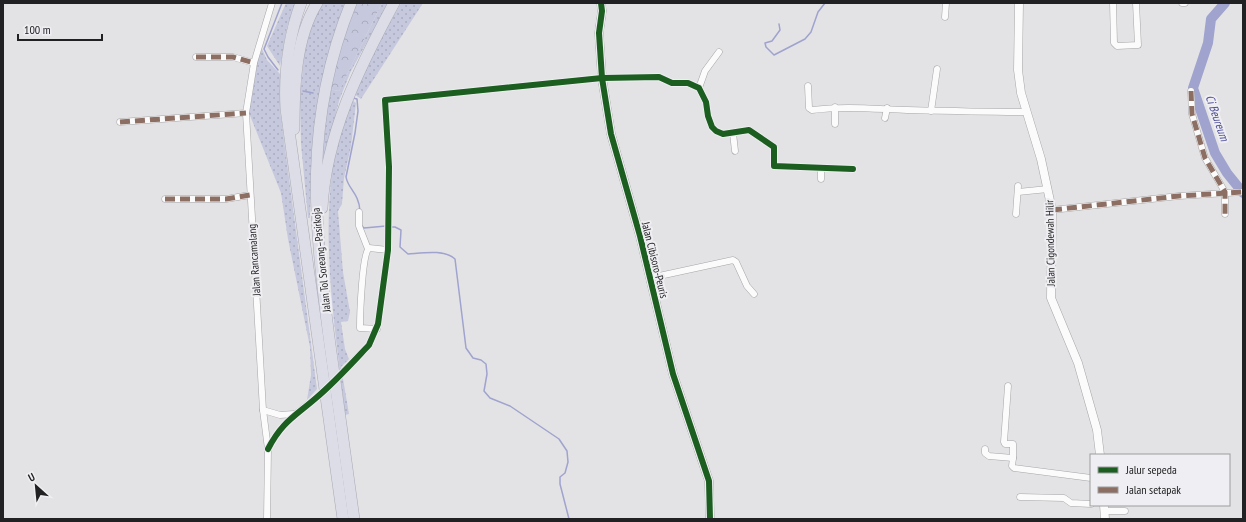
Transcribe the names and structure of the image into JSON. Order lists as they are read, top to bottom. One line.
{"streets":{"highway":["Jalan Tol Soreang–Pasirkoja"],"street":["Jalan Cigondewah Hilir","Jalan Rancamalang","Jalan Cibisoro-Peuris"]},"water":["Ci Beureum"],"legend":["Jalur sepeda","Jalan setapak"],"scale_bar":"100 m","north":"top left"}
